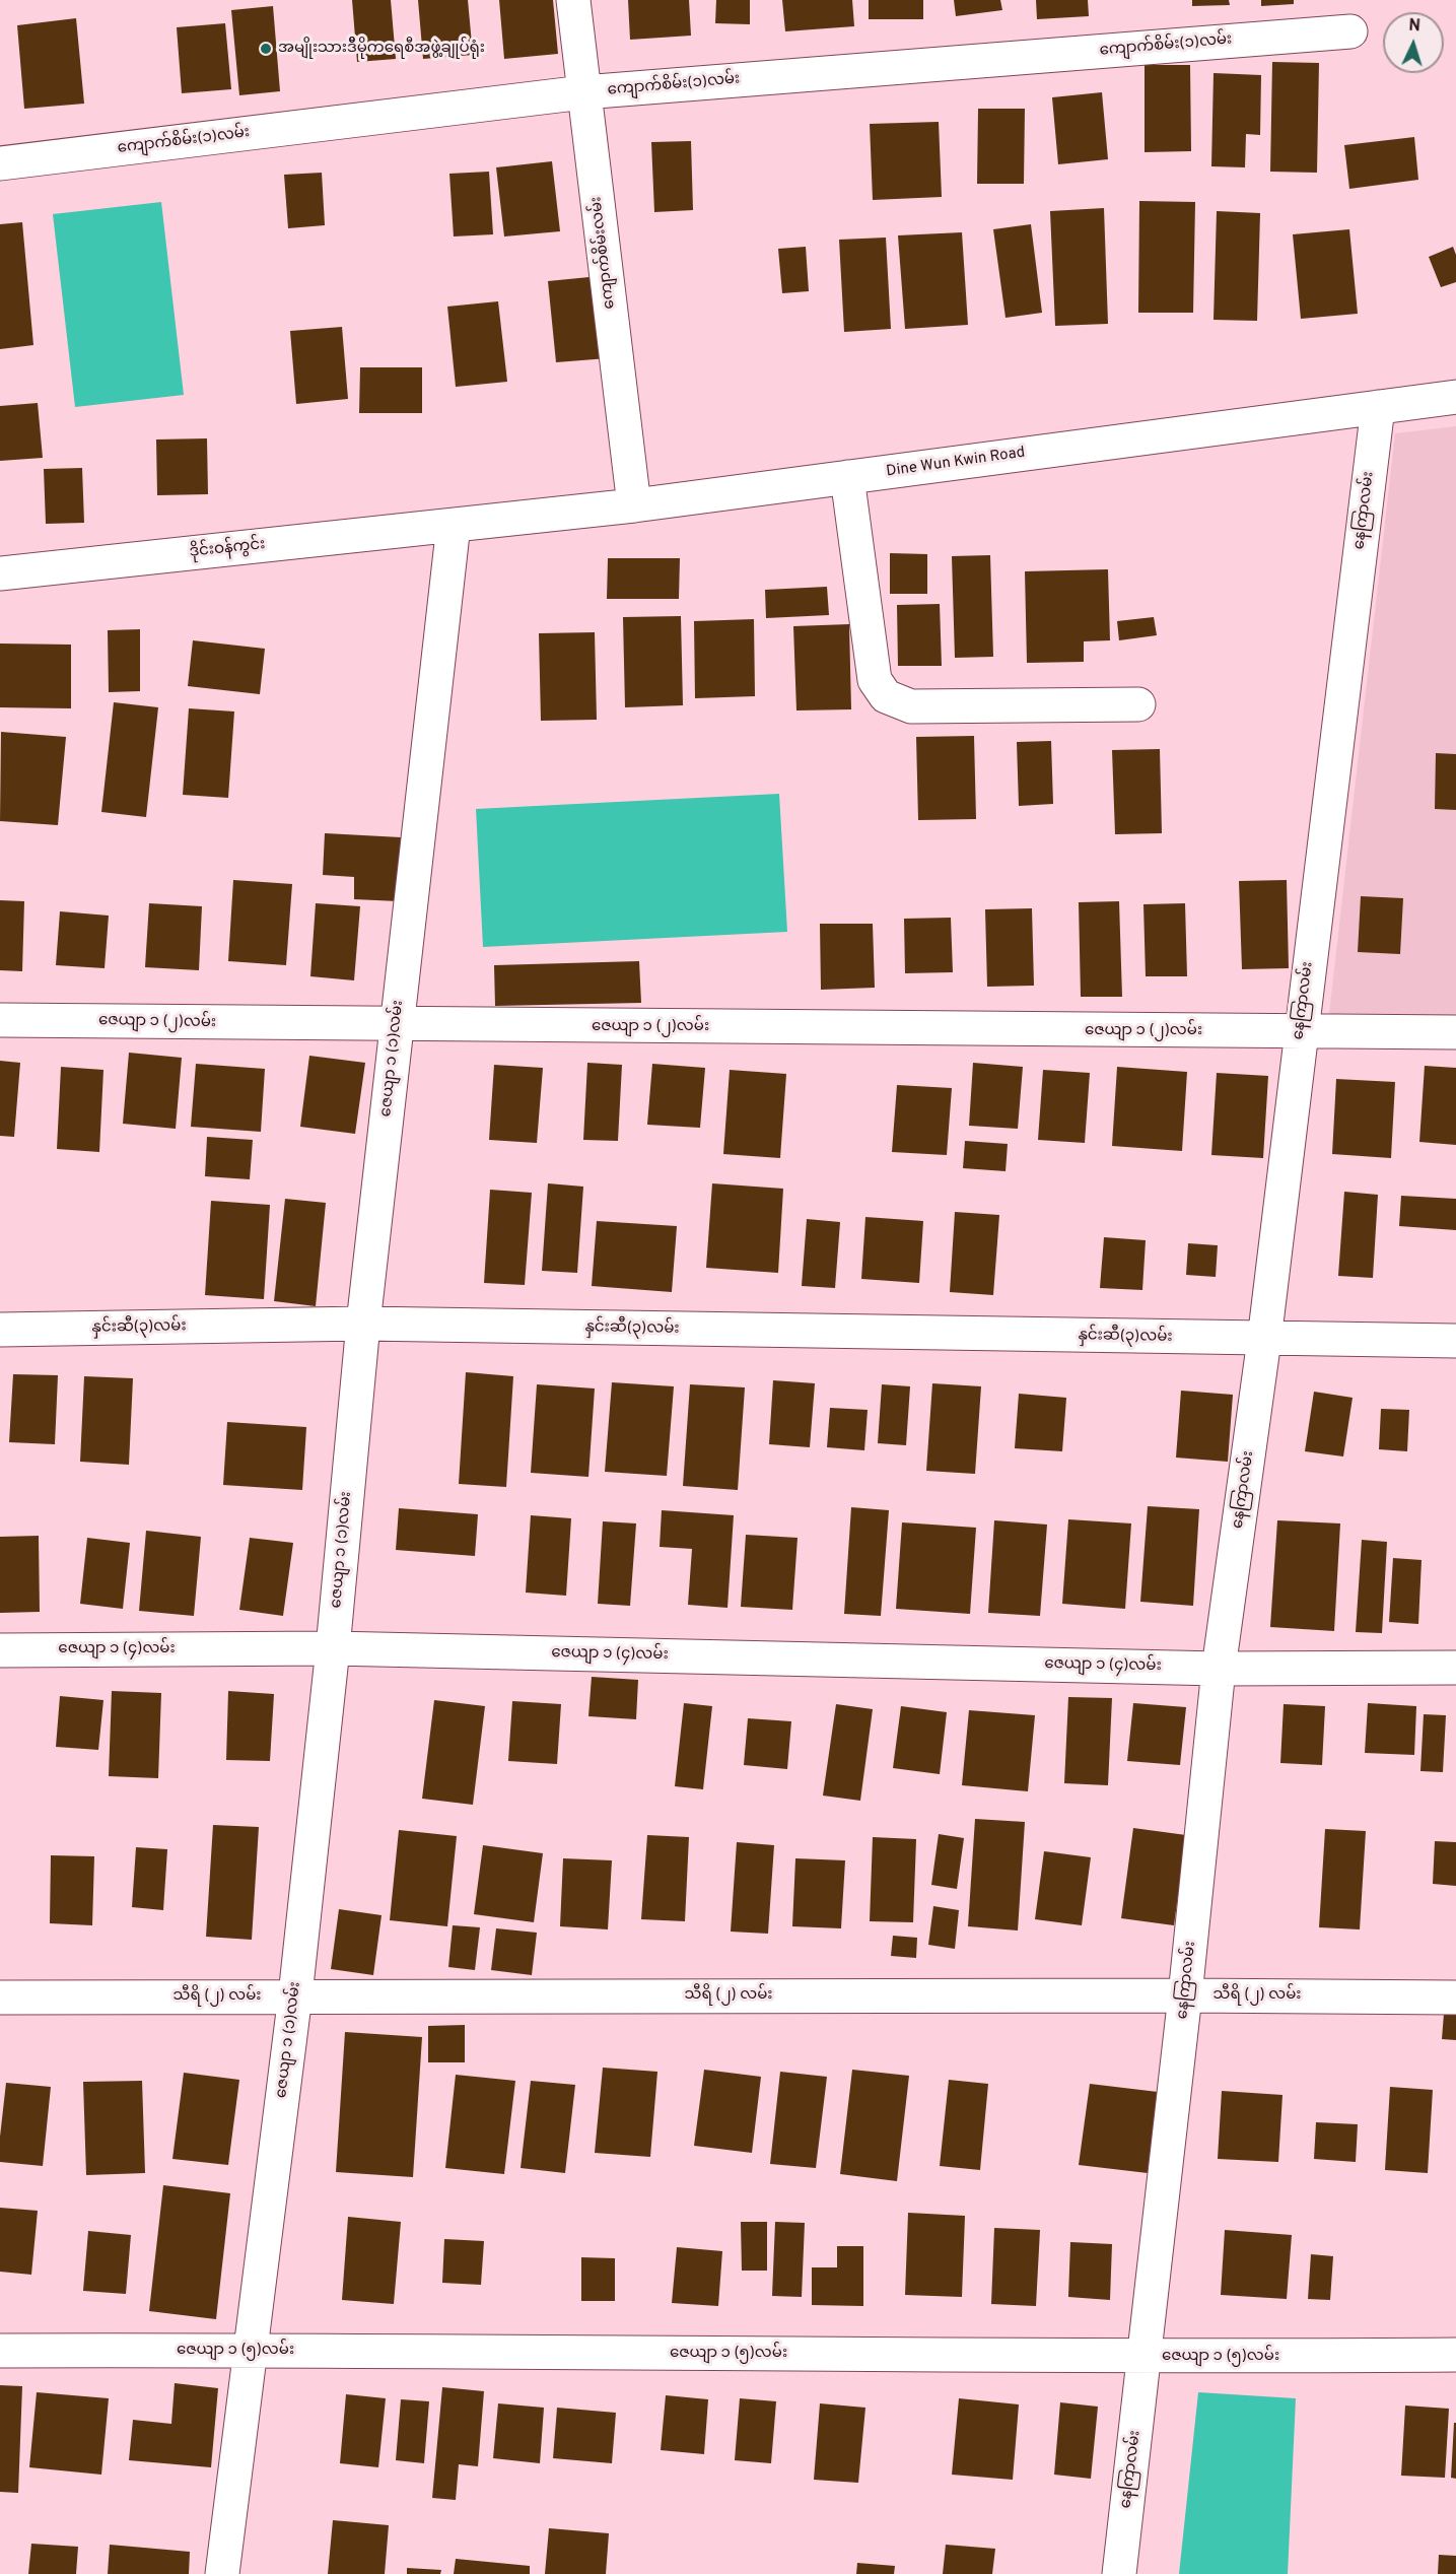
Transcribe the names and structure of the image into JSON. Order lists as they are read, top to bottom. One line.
{"streets":{"street":["ကျောက်စိမ်း(၁)လမ်း","ကျောက်စိမ်းလမ်း","Dine Wun Kwin Road","နေကြာလမ်း","ဒိုင်းဝန်ကွင်း","ဇေယျာ ၁ (၂)လမ်း","ဇေယျာ ၁ (၁)လမ်း","နှင်းဆီ(၃)လမ်း","ဇေယျာ ၁ (၄)လမ်း","သီရိ (၂) လမ်း","ဇေယျာ ၁ (၅)လမ်း"]},"crossings":[["ကျောက်စိမ်း(၁)လမ်း","ကျောက်စိမ်းလမ်း"],["ကျောက်စိမ်းလမ်း","Dine Wun Kwin Road"],["Dine Wun Kwin Road","နေကြာလမ်း"],["Dine Wun Kwin Road","ဒိုင်းဝန်ကွင်း"],["Dine Wun Kwin Road","ဇေယျာ ၁ (၁)လမ်း"],["နေကြာလမ်း","ဇေယျာ ၁ (၂)လမ်း"],["နေကြာလမ်း","နှင်းဆီ(၃)လမ်း"],["နေကြာလမ်း","ဇေယျာ ၁ (၄)လမ်း"],["နေကြာလမ်း","သီရိ (၂) လမ်း"],["နေကြာလမ်း","ဇေယျာ ၁ (၅)လမ်း"],["ဒိုင်းဝန်ကွင်း","ဇေယျာ ၁ (၁)လမ်း"],["ဇေယျာ ၁ (၂)လမ်း","ဇေယျာ ၁ (၁)လမ်း"],["ဇေယျာ ၁ (၁)လမ်း","နှင်းဆီ(၃)လမ်း"],["ဇေယျာ ၁ (၁)လမ်း","ဇေယျာ ၁ (၄)လမ်း"],["ဇေယျာ ၁ (၁)လမ်း","သီရိ (၂) လမ်း"],["ဇေယျာ ၁ (၁)လမ်း","ဇေယျာ ၁ (၅)လမ်း"]],"places":["အမျိုးသားဒိီမိုကရေစီအဖွဲ့ချုပ်ရုံး"],"north":"top"}
